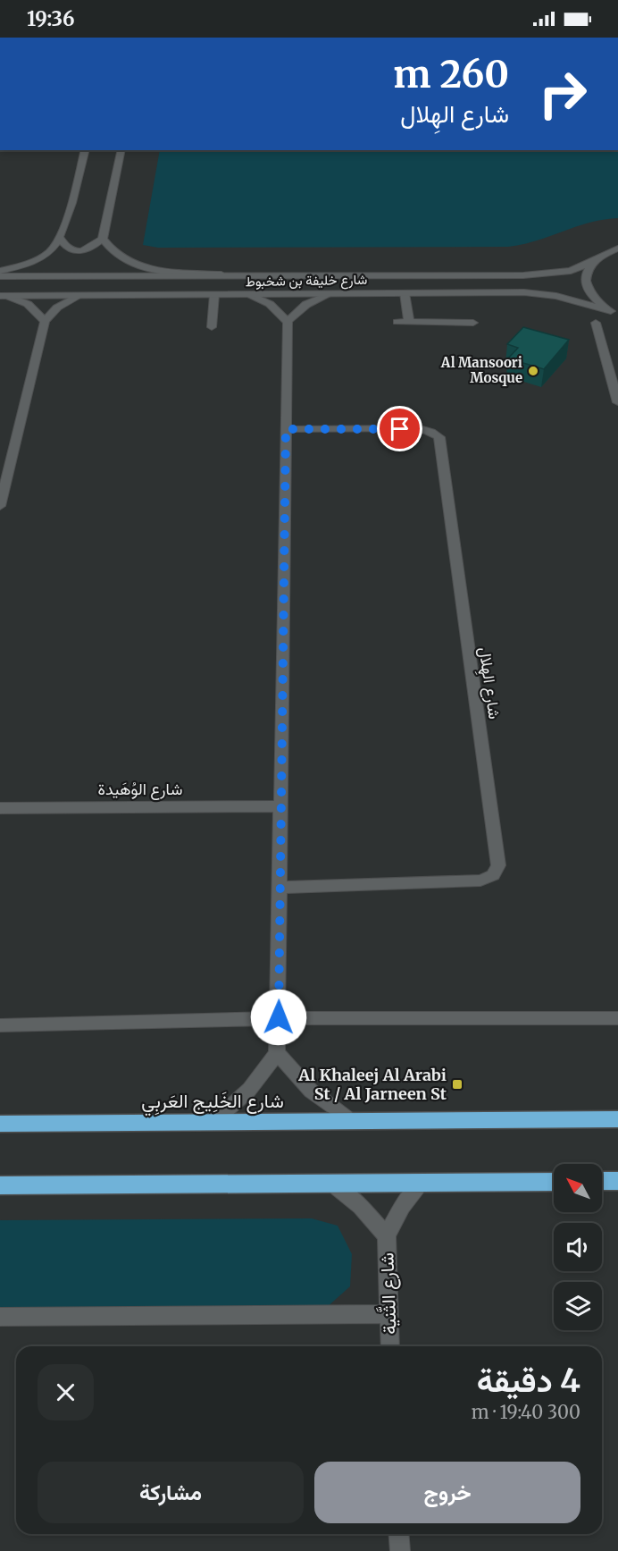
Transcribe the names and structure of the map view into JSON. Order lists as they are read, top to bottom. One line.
{"streets":{"highway":["شارع الخَلِيج العَربِي"],"street":["شارع خليفة بن شخبوط","شارع الهِلال","شارع الوُهَيدة","شارع الثَّنية"]},"places":{"other":["Al Mansoori Mosque"],"transit":["Al Khaleej Al Arabi St / Al Jarneen St"]},"north":"top left","page":{"status":"19:36","turn":["260 m","شارع الهِلال"],"heading":["4 دقيقة","300 m · 19:40"],"buttons":["خروج","مشاركة"]}}
